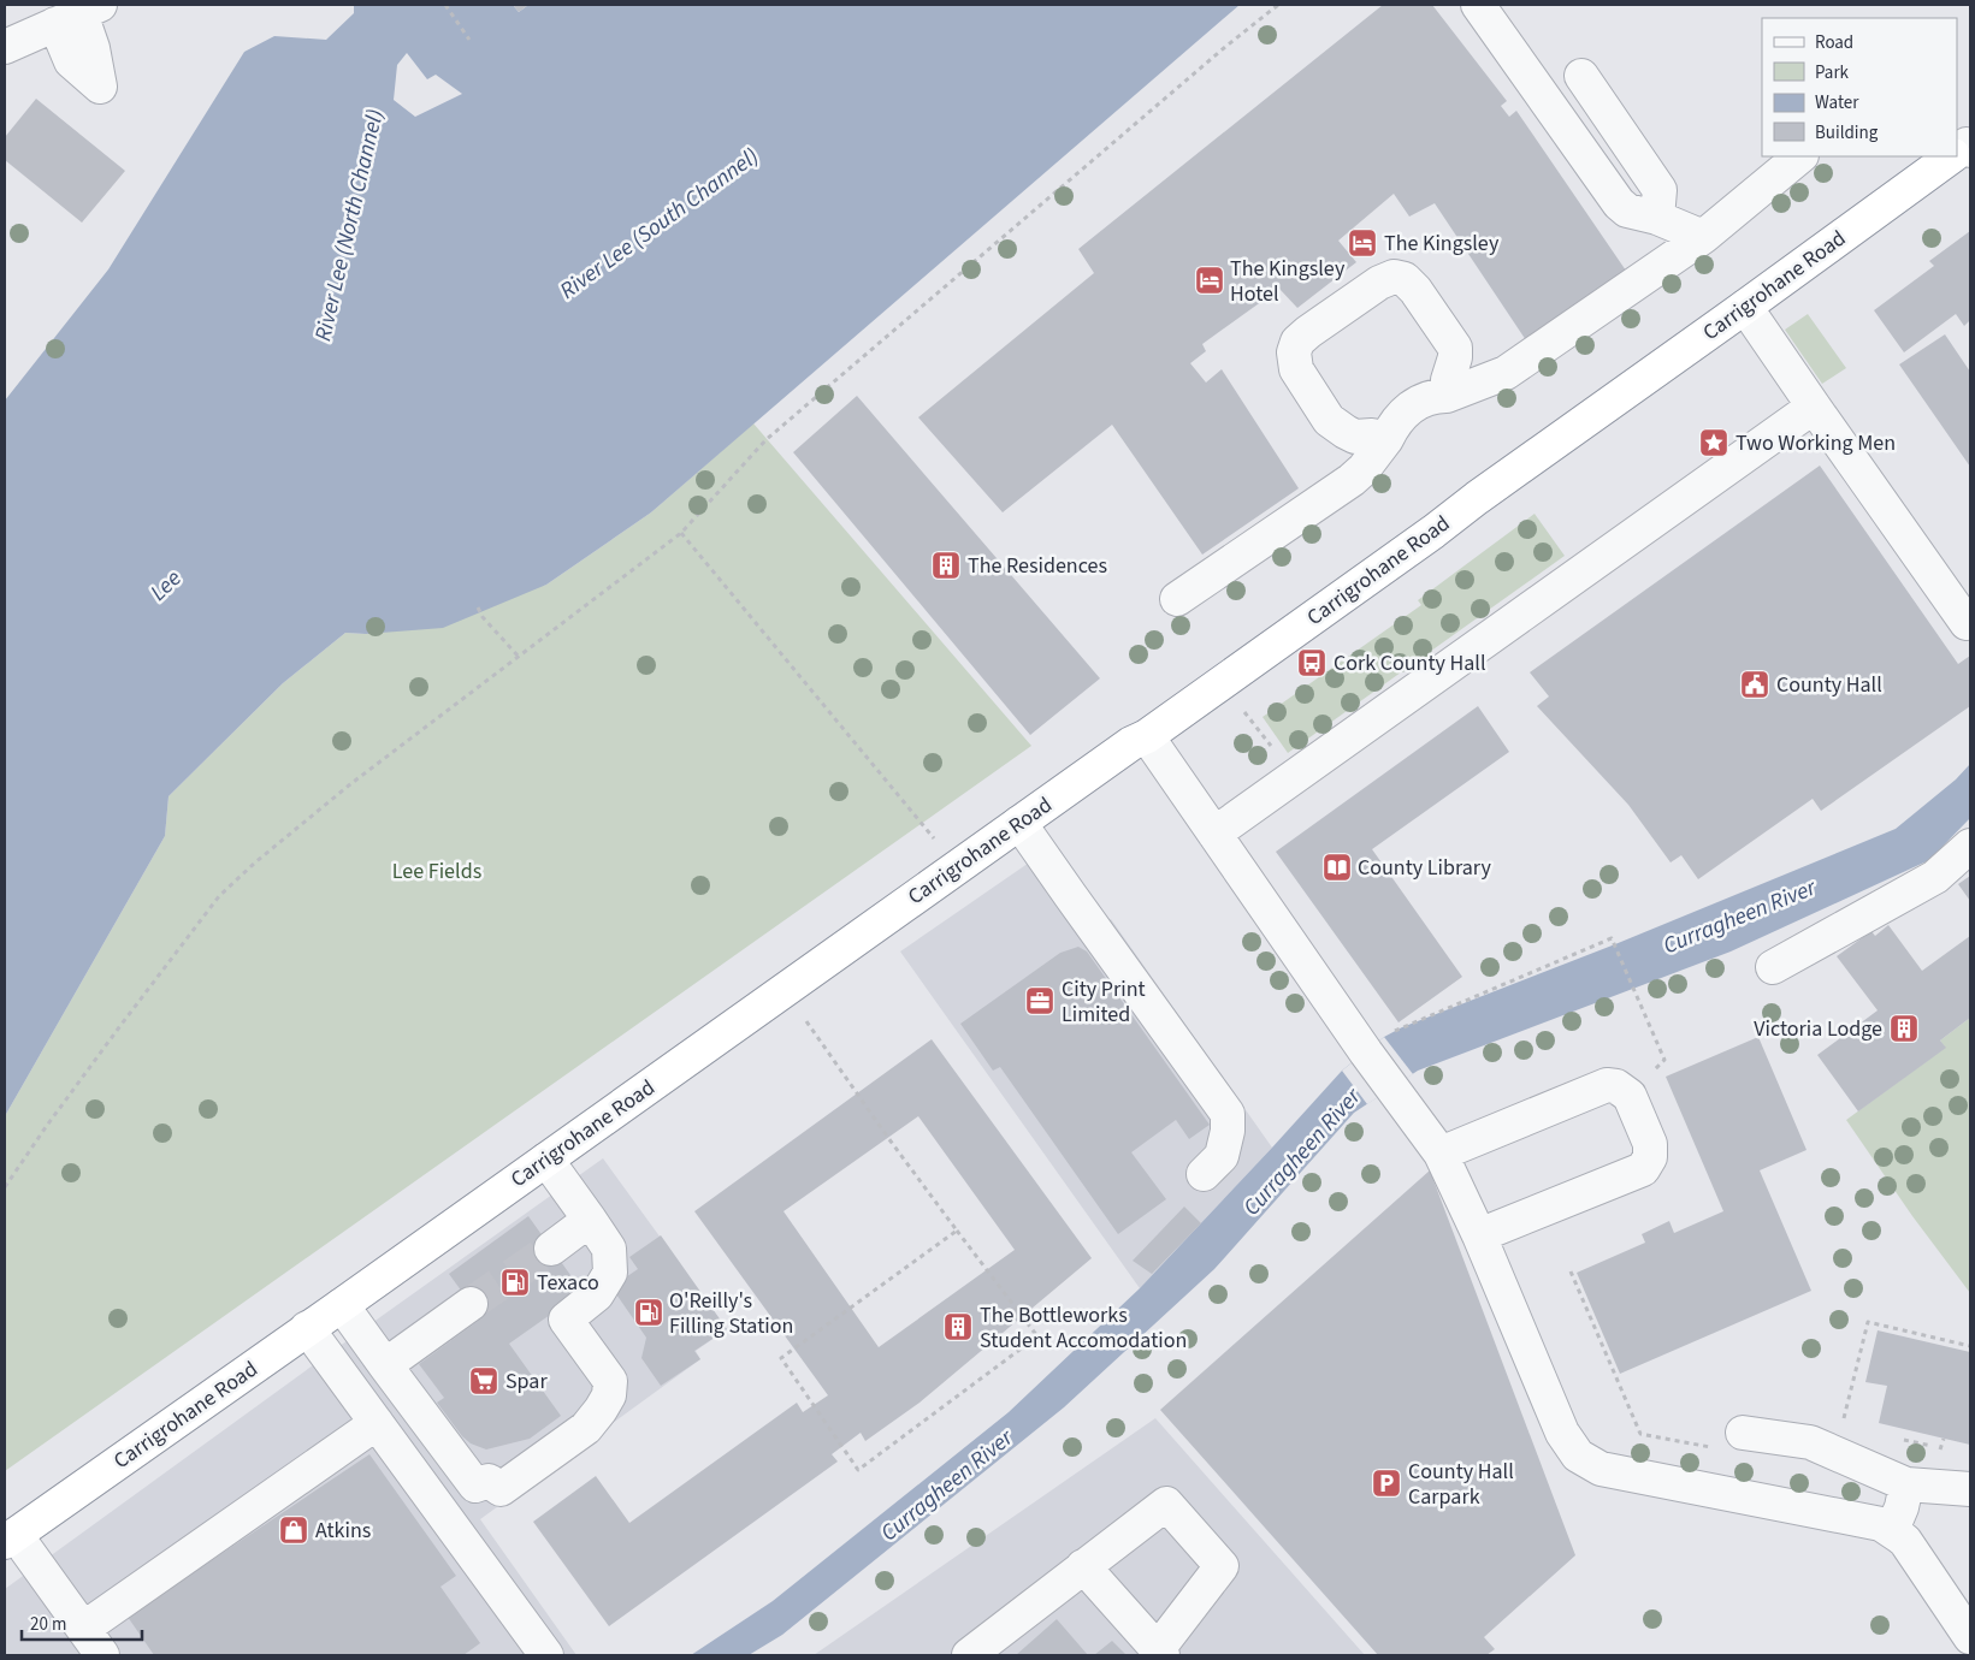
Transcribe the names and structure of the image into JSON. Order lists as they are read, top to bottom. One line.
{"streets":{"highway":["Carrigrohane Road"]},"water":["River Lee (South Channel)","River Lee (North Channel)","Lee","Curragheen River"],"parks":["Lee Fields"],"places":{"hotel":["The Kingsley","The Kingsley Hotel"],"place":["Two Working Men"],"building":["The Residences","Victoria Lodge","The Bottleworks Student Accomodation"],"bus stop":["Cork County Hall"],"public building":["County Hall"],"library":["County Library"],"office":["City Print Limited"],"fuel station":["Texaco","O'Reilly's Filling Station"],"supermarket":["Spar"],"parking":["County Hall Carpark"],"shop":["Atkins"]},"legend":["Road","Park","Water","Building"],"scale_bar":"20 m"}
